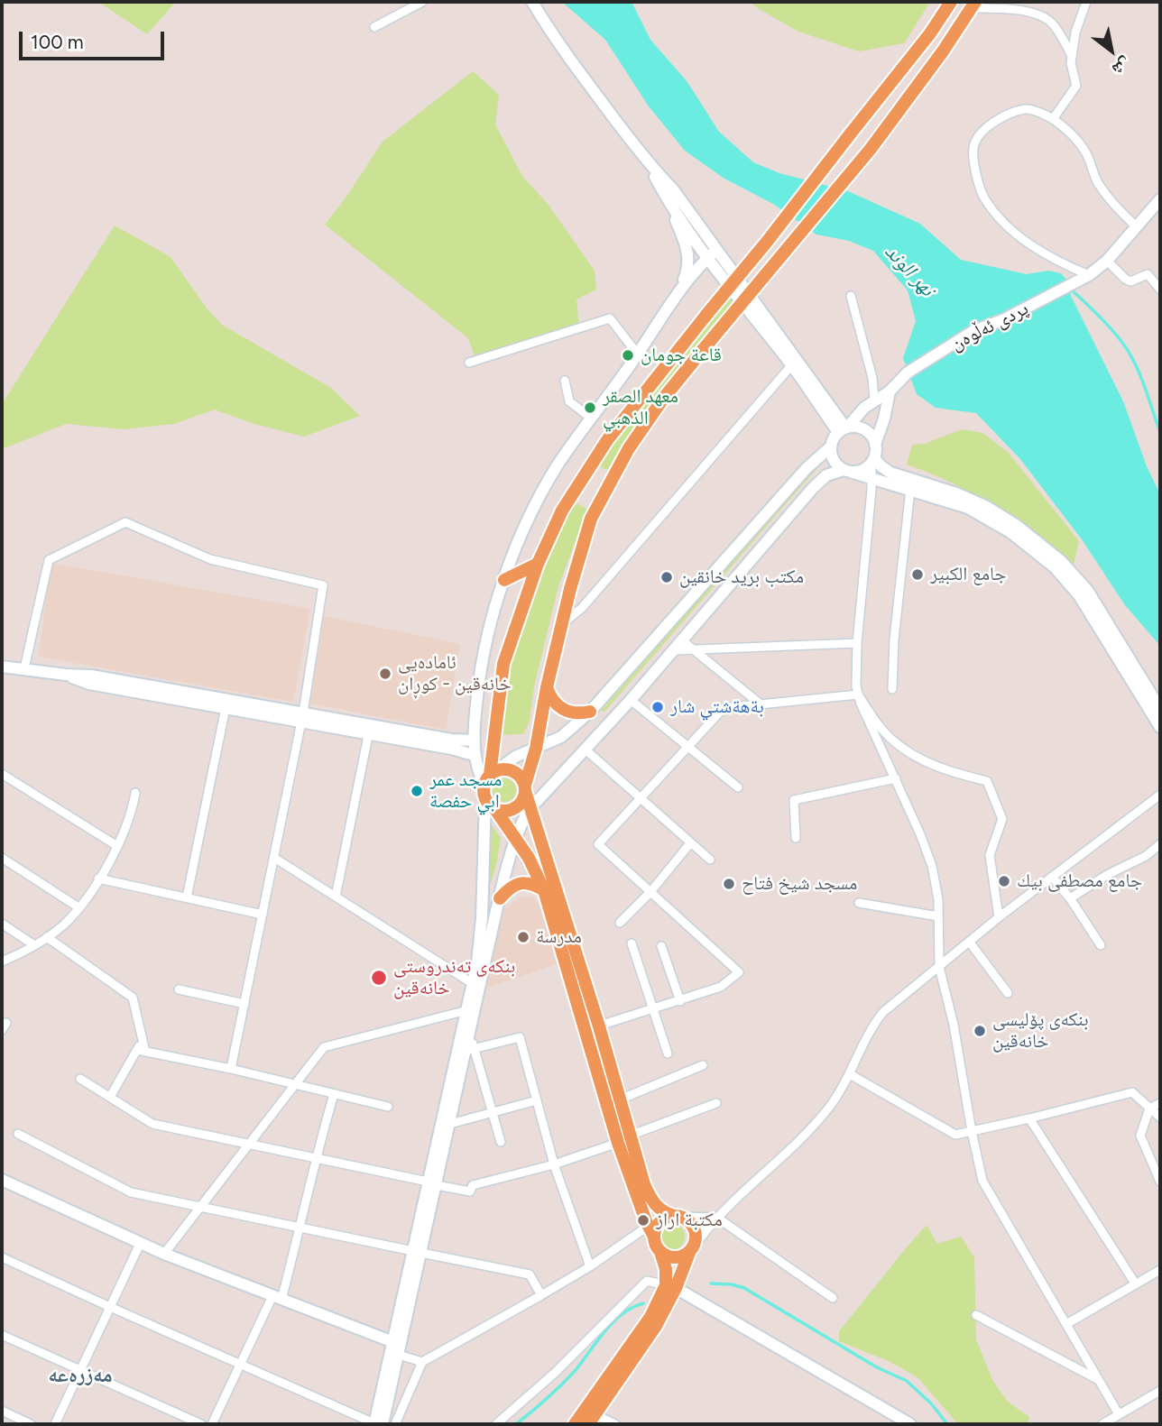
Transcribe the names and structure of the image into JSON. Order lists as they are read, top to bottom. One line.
{"streets":{"main road":["پردی ئەڵوەن"]},"districts":["مەزرەعە"],"water":["نهر الوند"],"places":["قاعة جومان","معهد الصقر الذهبي","جامع الكبير","مكتب بريد خانقين","ئامادەیی خانەقین - کوڕان","بةهةشتي شار","مسجد عمر ابي حفصة","جامع مصطفى بيك","مسجد شيخ فتاح","مدرسة","بنکەی تەندروستی خانەقین","بنکەی پۆلیسی خانەقین","مكتبة اراز"],"scale_bar":"100 m","north":"bottom right"}
